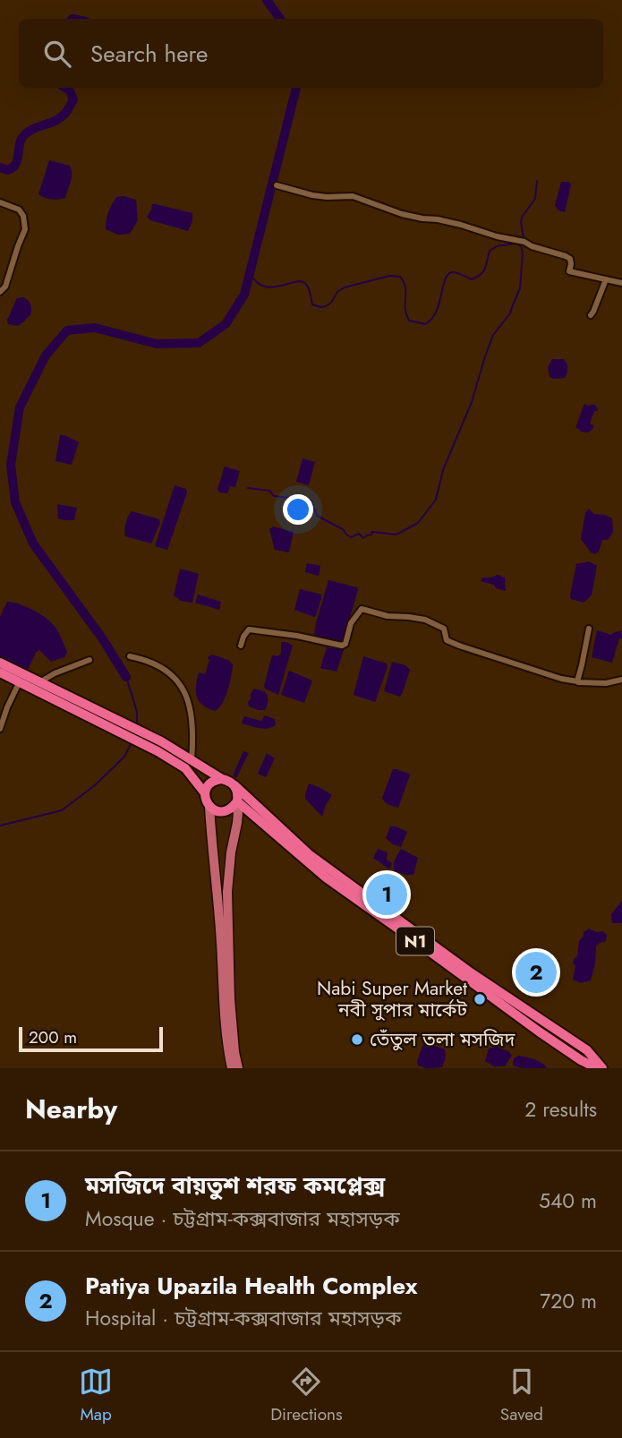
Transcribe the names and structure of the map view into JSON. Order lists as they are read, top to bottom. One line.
{"streets":{"highway":["N1"]},"places":["Nabi Super Market নবী সুপার মার্কেট","তেঁতুল তলা মসজিদ"],"scale_bar":"200 m","page":{"search":"Search here","pins":["1","2"],"scale":"200 m","heading":["Nearby","2 results"],"list":[{"mark":"1","name":"মসজিদে বায়তুশ শরফ কমপ্লেক্স","note":"Mosque · চট্টগ্রাম-কক্সবাজার মহাসড়ক","value":"540 m"},{"mark":"2","name":"Patiya Upazila Health Complex","note":"Hospital · চট্টগ্রাম-কক্সবাজার মহাসড়ক","value":"720 m"}],"nav":["Map","Directions","Saved"]}}
